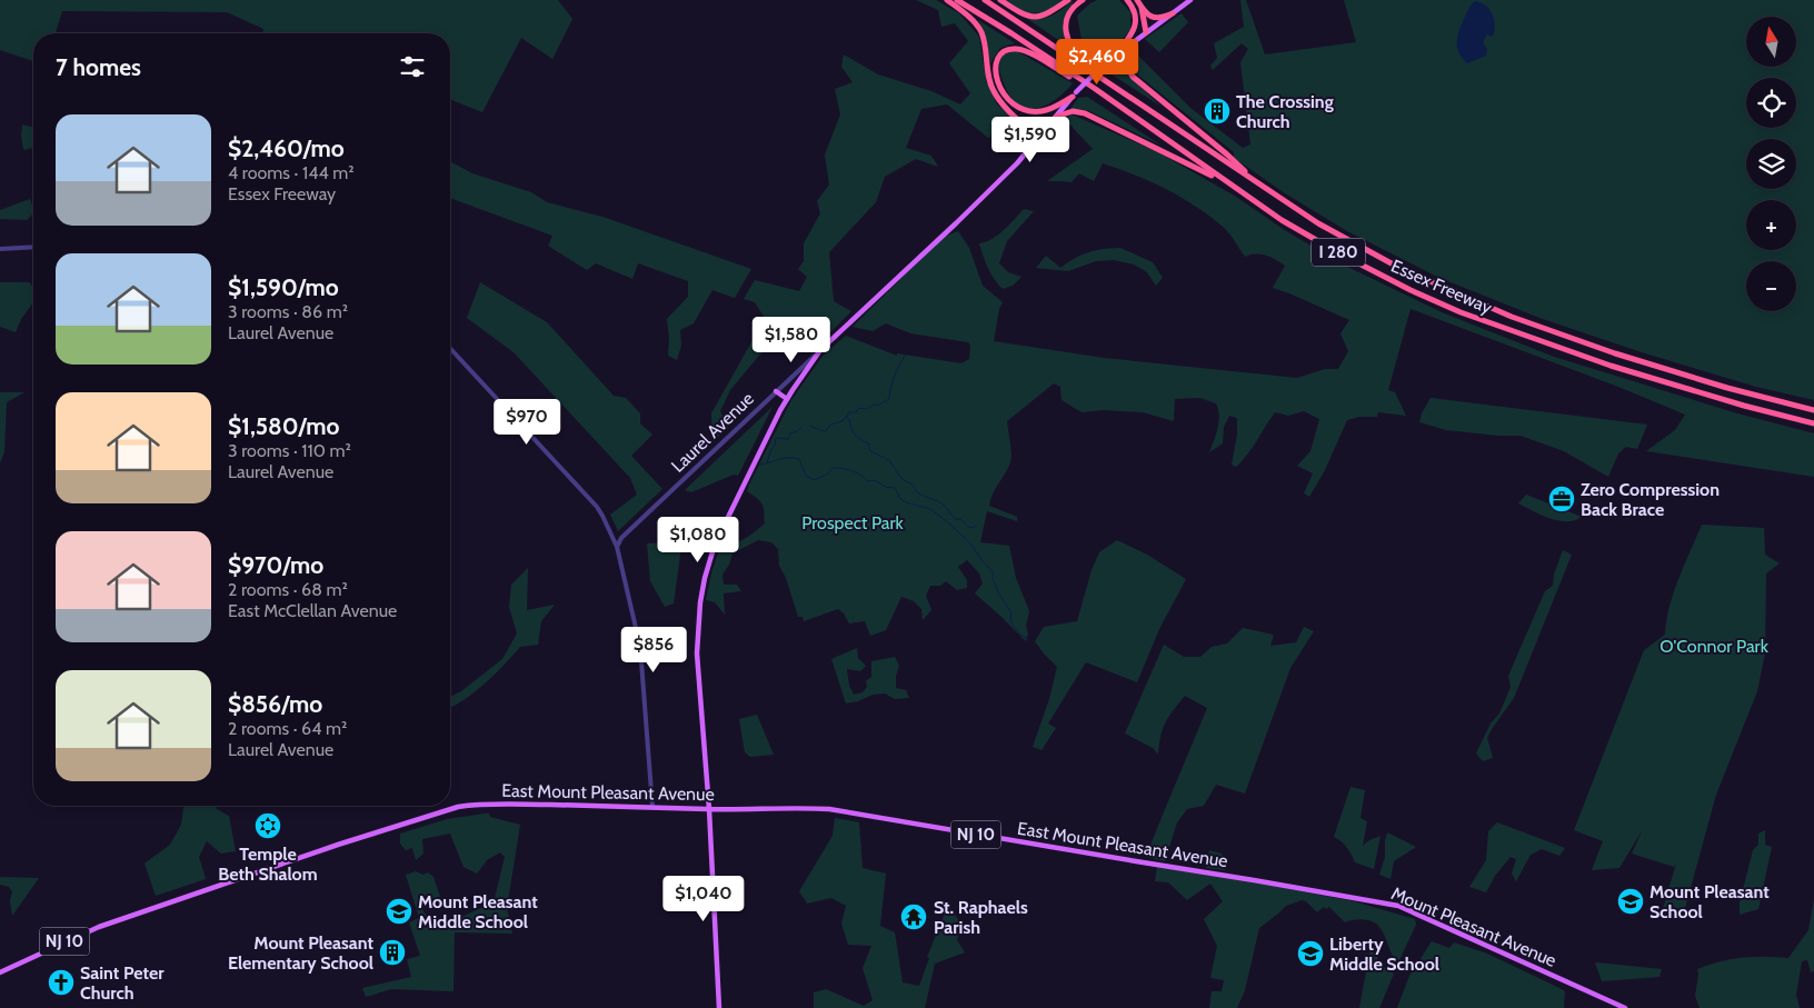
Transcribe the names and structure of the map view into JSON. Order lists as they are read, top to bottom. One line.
{"streets":{"highway":["I 280","Essex Freeway"],"main road":["Laurel Avenue","East Mount Pleasant Avenue","NJ 10","Mount Pleasant Avenue"]},"crossings":[["East Mount Pleasant Avenue","Mount Pleasant Avenue"]],"parks":["Prospect Park","O'Connor Park"],"places":{"building":["The Crossing Church","Mount Pleasant Elementary School"],"office":["Zero Compression Back Brace"],"synagogue":["Temple Beth Shalom"],"school or university":["Mount Pleasant School","Mount Pleasant Middle School","Liberty Middle School"],"temple":["St. Raphaels Parish"],"church":["Saint Peter Church"]},"north":"top","page":{"map_buttons":["+","−"],"heading":"7 homes","price":["$2,460","$1,590","$1,580","$970","$1,080","$856","$1,040"],"list":[{"name":"$2,460/mo","note":"4 rooms · 144 m² · Essex Freeway"},{"name":"$1,590/mo","note":"3 rooms · 86 m² · Laurel Avenue"},{"name":"$1,580/mo","note":"3 rooms · 110 m² · Laurel Avenue"},{"name":"$970/mo","note":"2 rooms · 68 m² · East McClellan Avenue"},{"name":"$856/mo","note":"2 rooms · 64 m² · Laurel Avenue"}]}}
